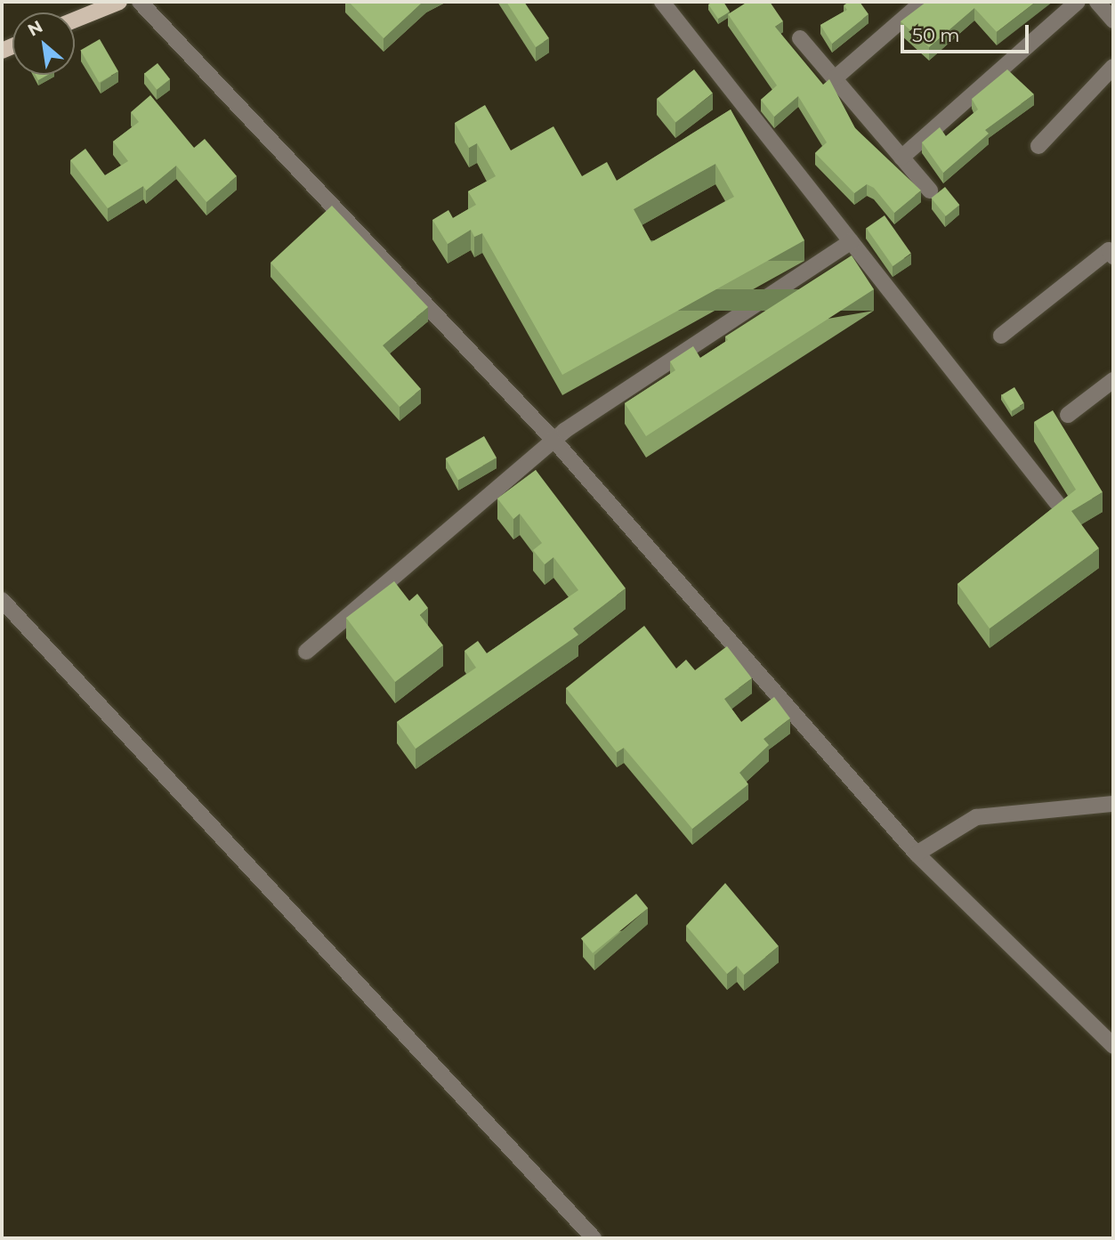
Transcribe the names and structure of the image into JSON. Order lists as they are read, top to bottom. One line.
{"scale_bar":"50 m","north":"top left"}
